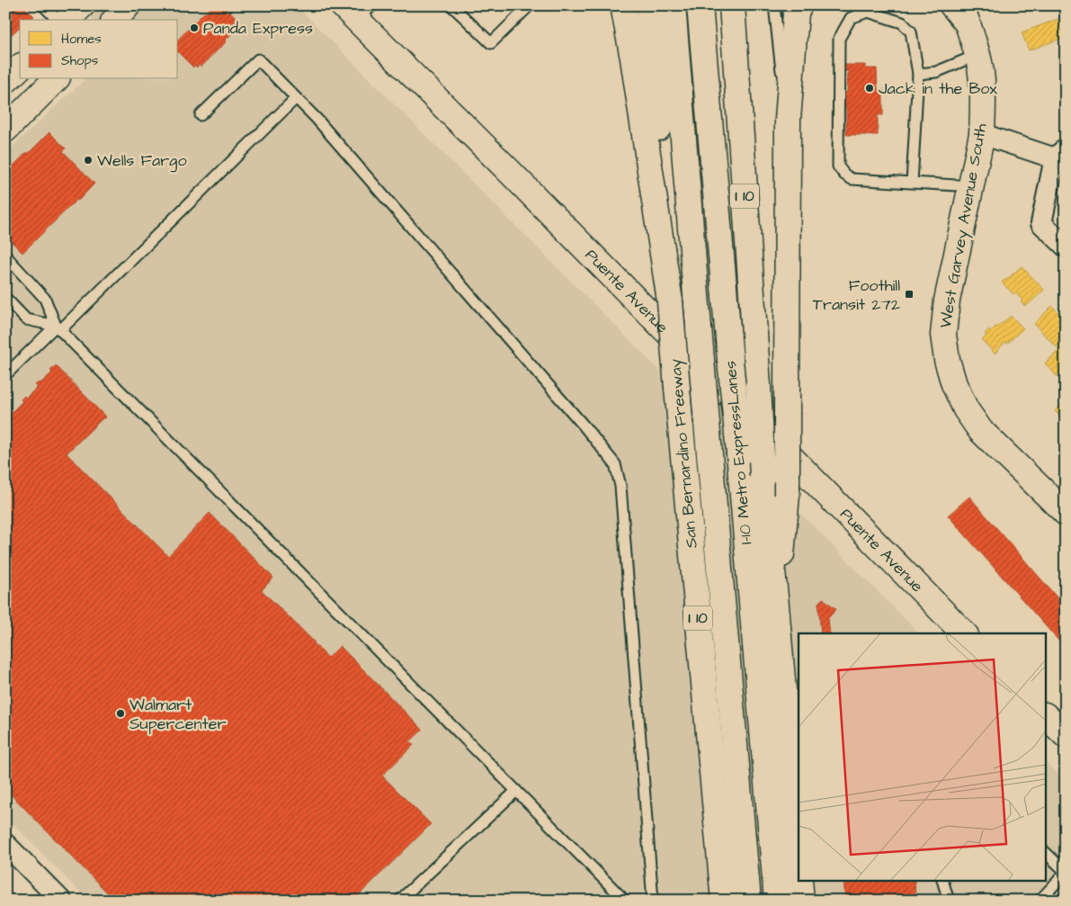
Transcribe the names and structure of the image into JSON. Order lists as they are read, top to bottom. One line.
{"streets":{"main road":["I 10","West Garvey Avenue South","Puente Avenue","I-10 Metro ExpressLanes","San Bernardino Freeway"]},"places":{"other":["Panda Express","Jack in the Box","Wells Fargo","Walmart Supercenter"],"transit":["Foothill Transit 272"]},"legend":["Homes","Shops"]}
